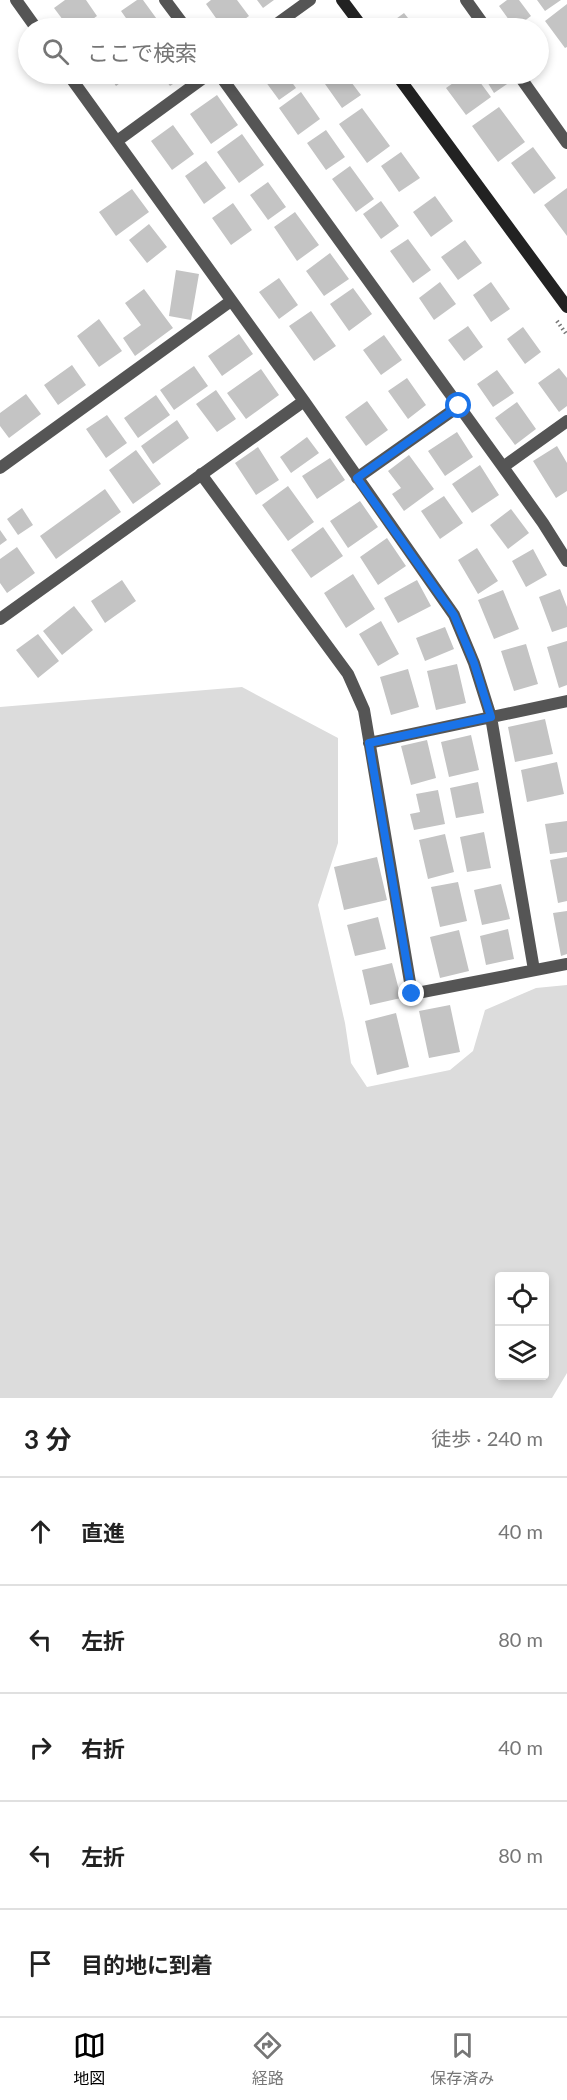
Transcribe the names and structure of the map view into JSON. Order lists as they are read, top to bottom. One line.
{"page":{"search":"ここで検索","heading":["3 分","徒歩 · 240 m"],"list":[["直進","40 m"],["左折","80 m"],["右折","40 m"],["左折","80 m"],"目的地に到着"],"nav":["地図","経路","保存済み"]}}
